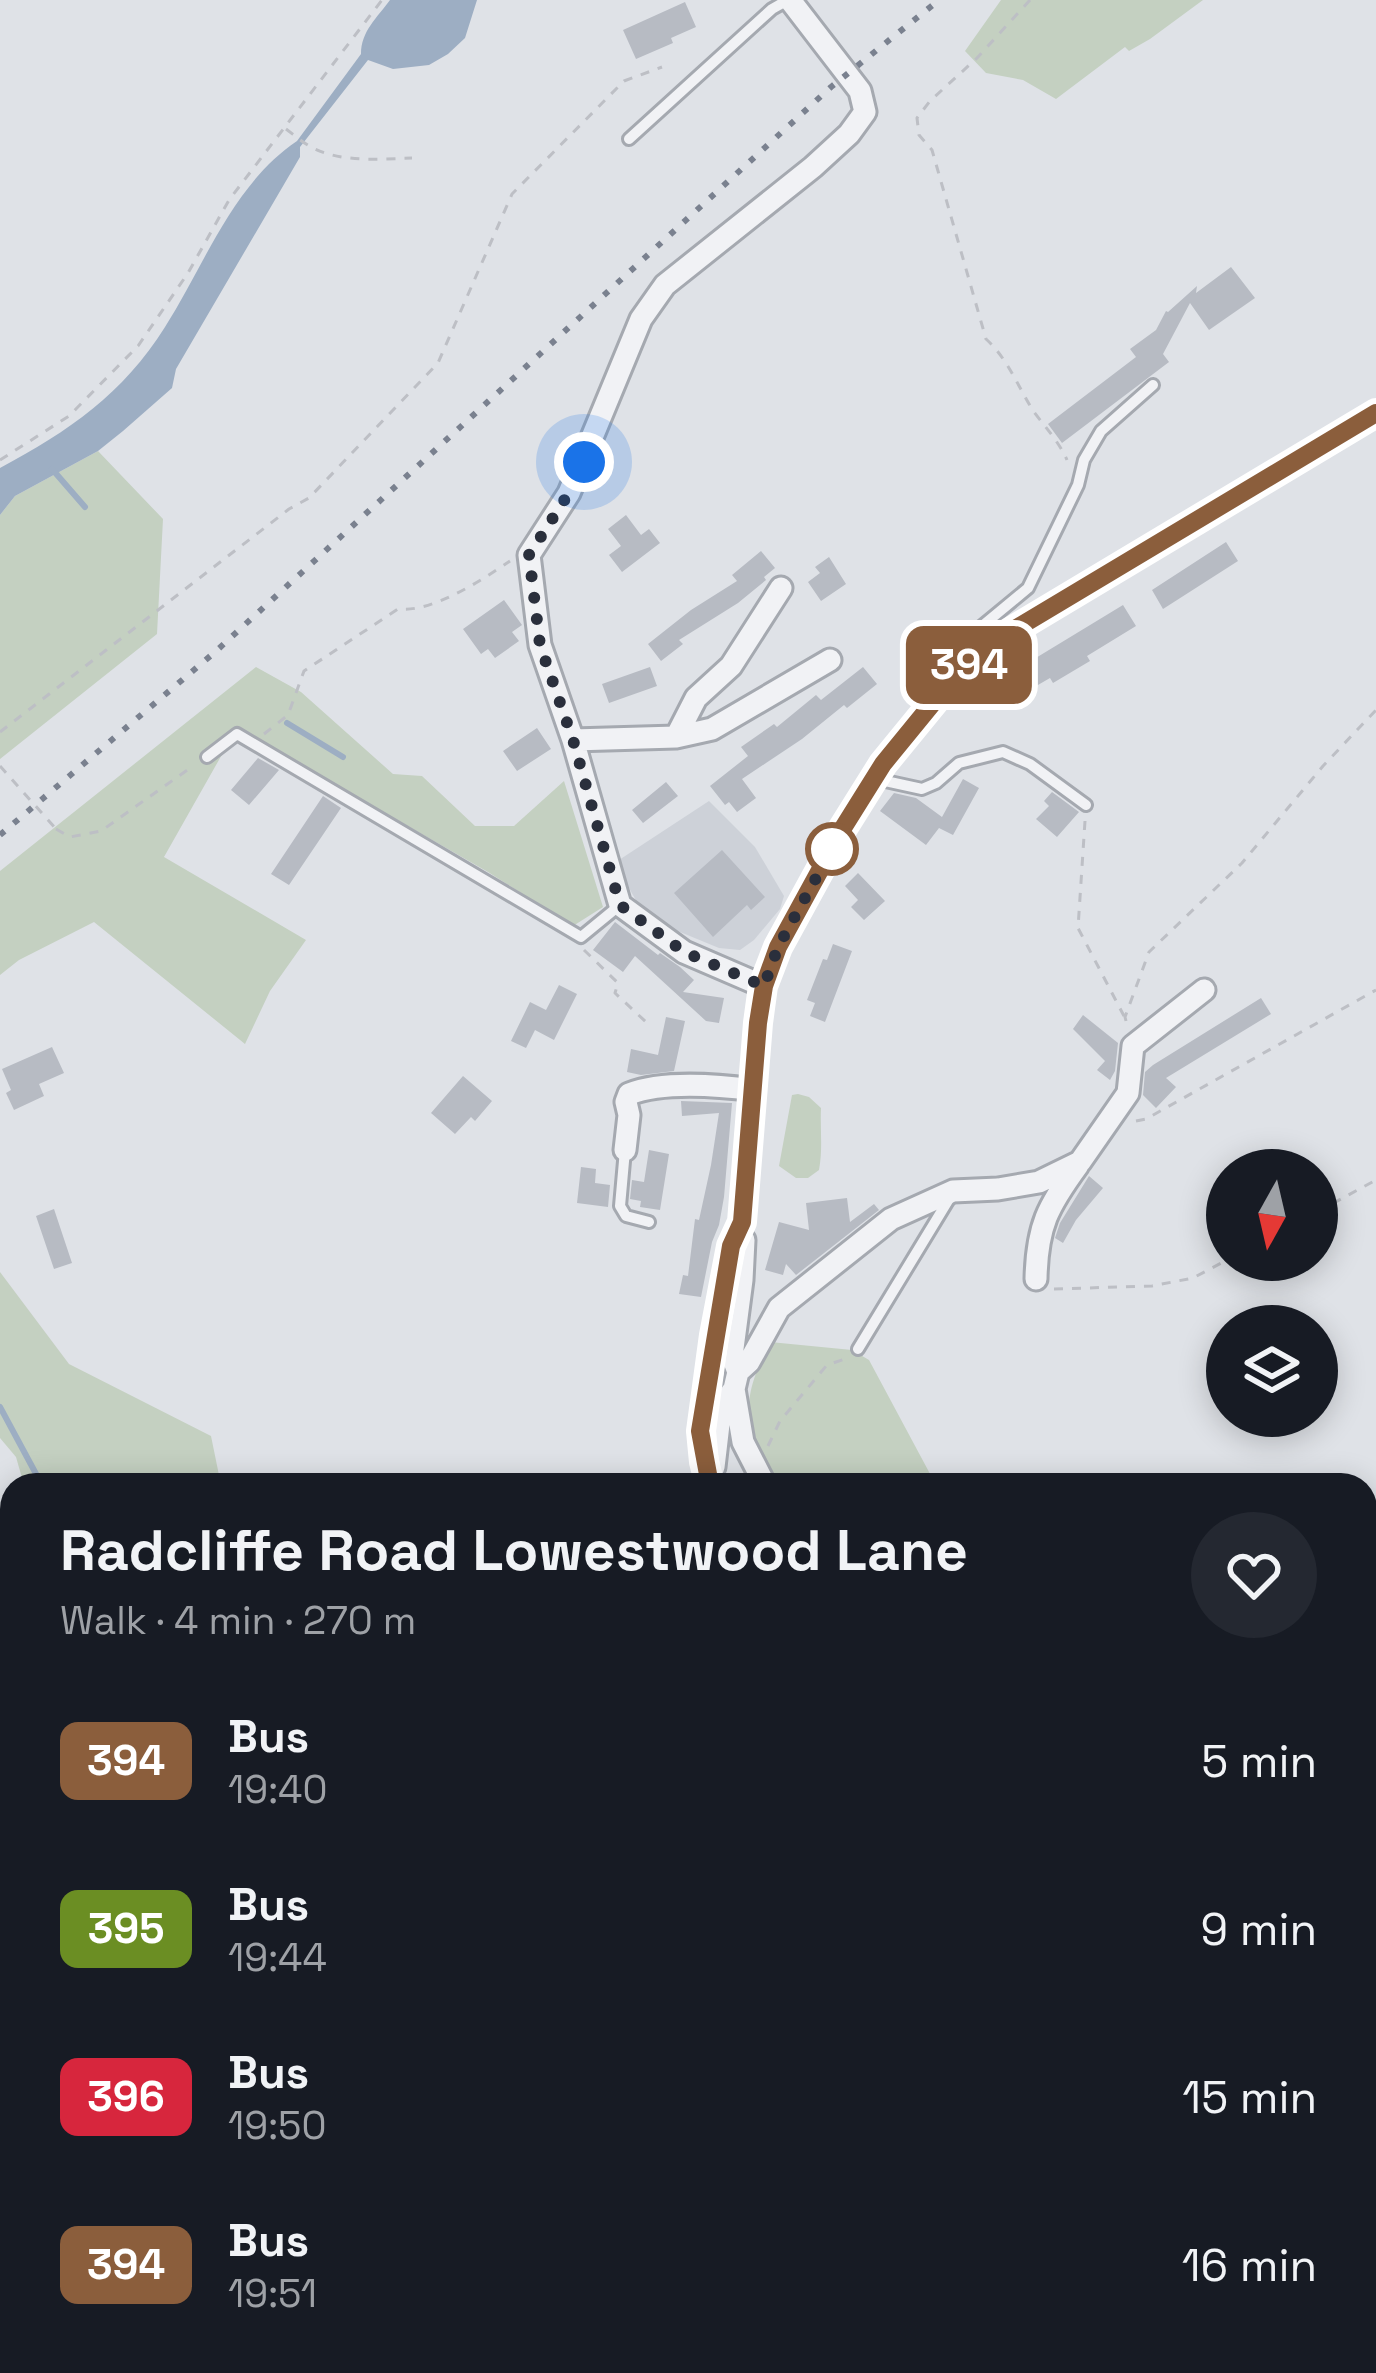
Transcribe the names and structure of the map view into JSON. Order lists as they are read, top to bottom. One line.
{"lines":["bus line 394"],"north":"bottom","page":{"on_map":"394","heading":["Radcliffe Road Lowestwood Lane","Walk · 4 min · 270 m"],"list":[{"mark":"394","name":"Bus","note":"19:40","value":"5 min"},{"mark":"395","name":"Bus","note":"19:44","value":"9 min"},{"mark":"396","name":"Bus","note":"19:50","value":"15 min"},{"mark":"394","name":"Bus","note":"19:51","value":"16 min"}]}}
